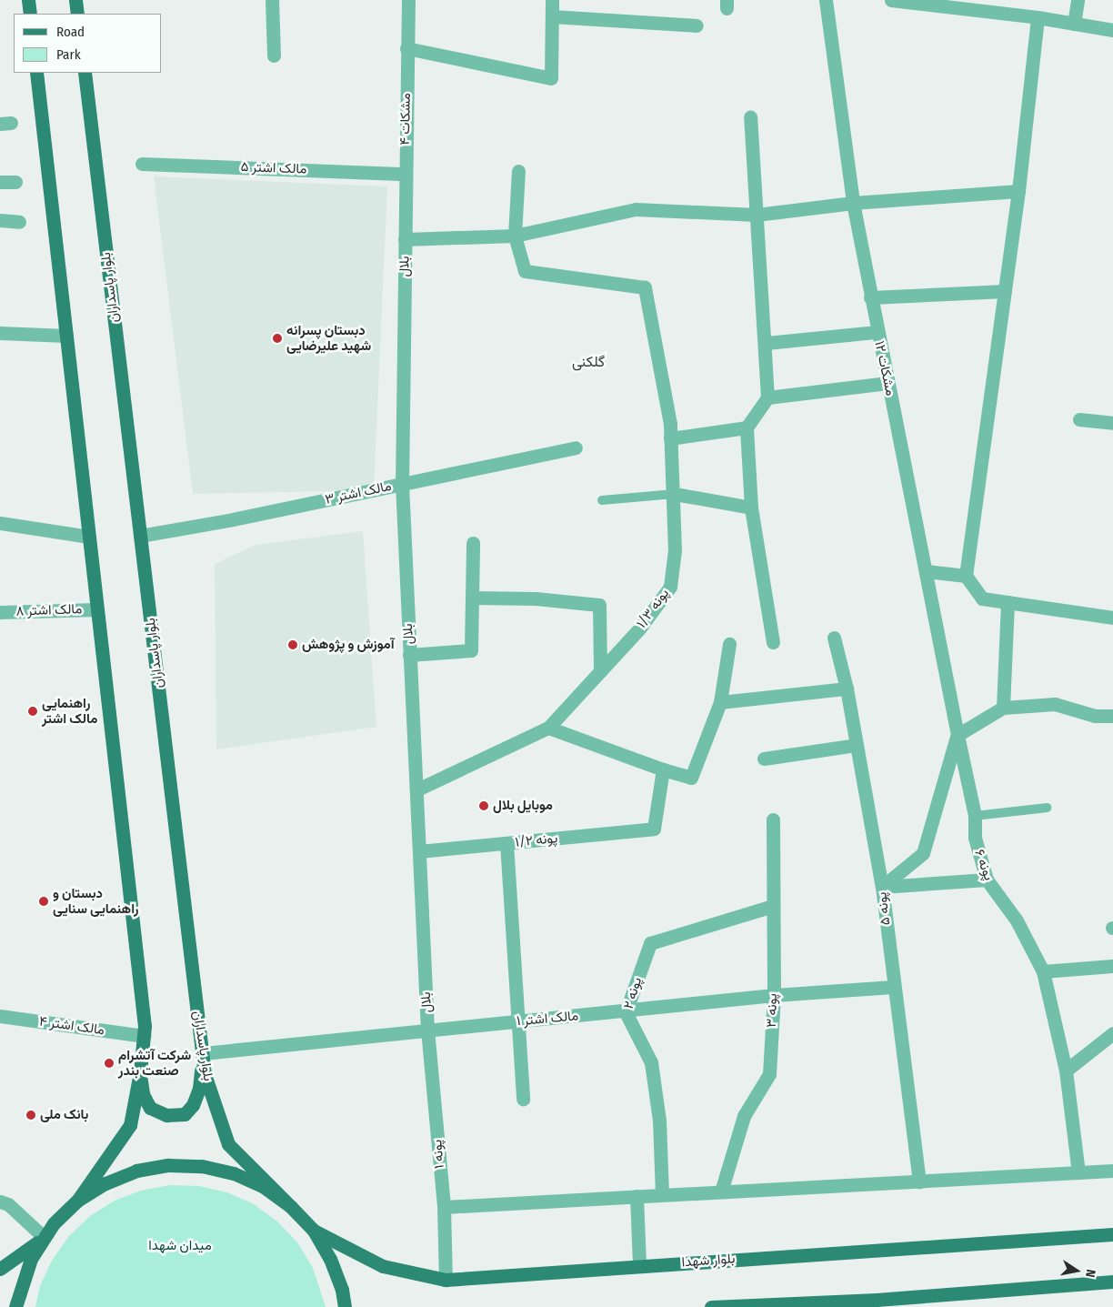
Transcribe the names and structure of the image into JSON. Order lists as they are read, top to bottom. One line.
{"streets":{"main road":["بلوار پاسداران","بلوار شهدا"],"street":["مشکات ۴","مالک اشتر ۵","بلال","مشکات ۱۲","مالک اشتر ۳","پونه ۱/۳","مالک اشتر ۸","پونه ۱/۲","پونه ۶","پونه ۵","پونه ۲","پونه ۳","مالک اشتر ۱","مالک اشتر ۴","پونه ۱"]},"crossings":[["مشکات ۴","مالک اشتر ۵"],["مشکات ۴","بلال"],["بلال","مالک اشتر ۳"],["بلال","پونه ۱/۳"],["بلال","پونه ۱/۲"],["بلال","مالک اشتر ۱"],["بلال","پونه ۱"],["بلوار پاسداران","مالک اشتر ۳"],["بلوار پاسداران","مالک اشتر ۱"],["مشکات ۱۲","پونه ۶"],["پونه ۵","مالک اشتر ۱"],["پونه ۲","پونه ۳"],["پونه ۲","مالک اشتر ۱"],["پونه ۳","مالک اشتر ۱"],["مالک اشتر ۱","پونه ۱"],["پونه ۱","بلوار شهدا"]],"districts":["گلکنی"],"parks":["میدان شهدا"],"places":["دبستان پسرانه شهید علیرضایی","آموزش و پژوهش","راهنمایی مالک اشتر","موبایل بلال","دبستان و راهنمایی سنایی","شرکت آتشرام صنعت بندر","بانک ملی"],"legend":["Road","Park"],"north":"right"}
